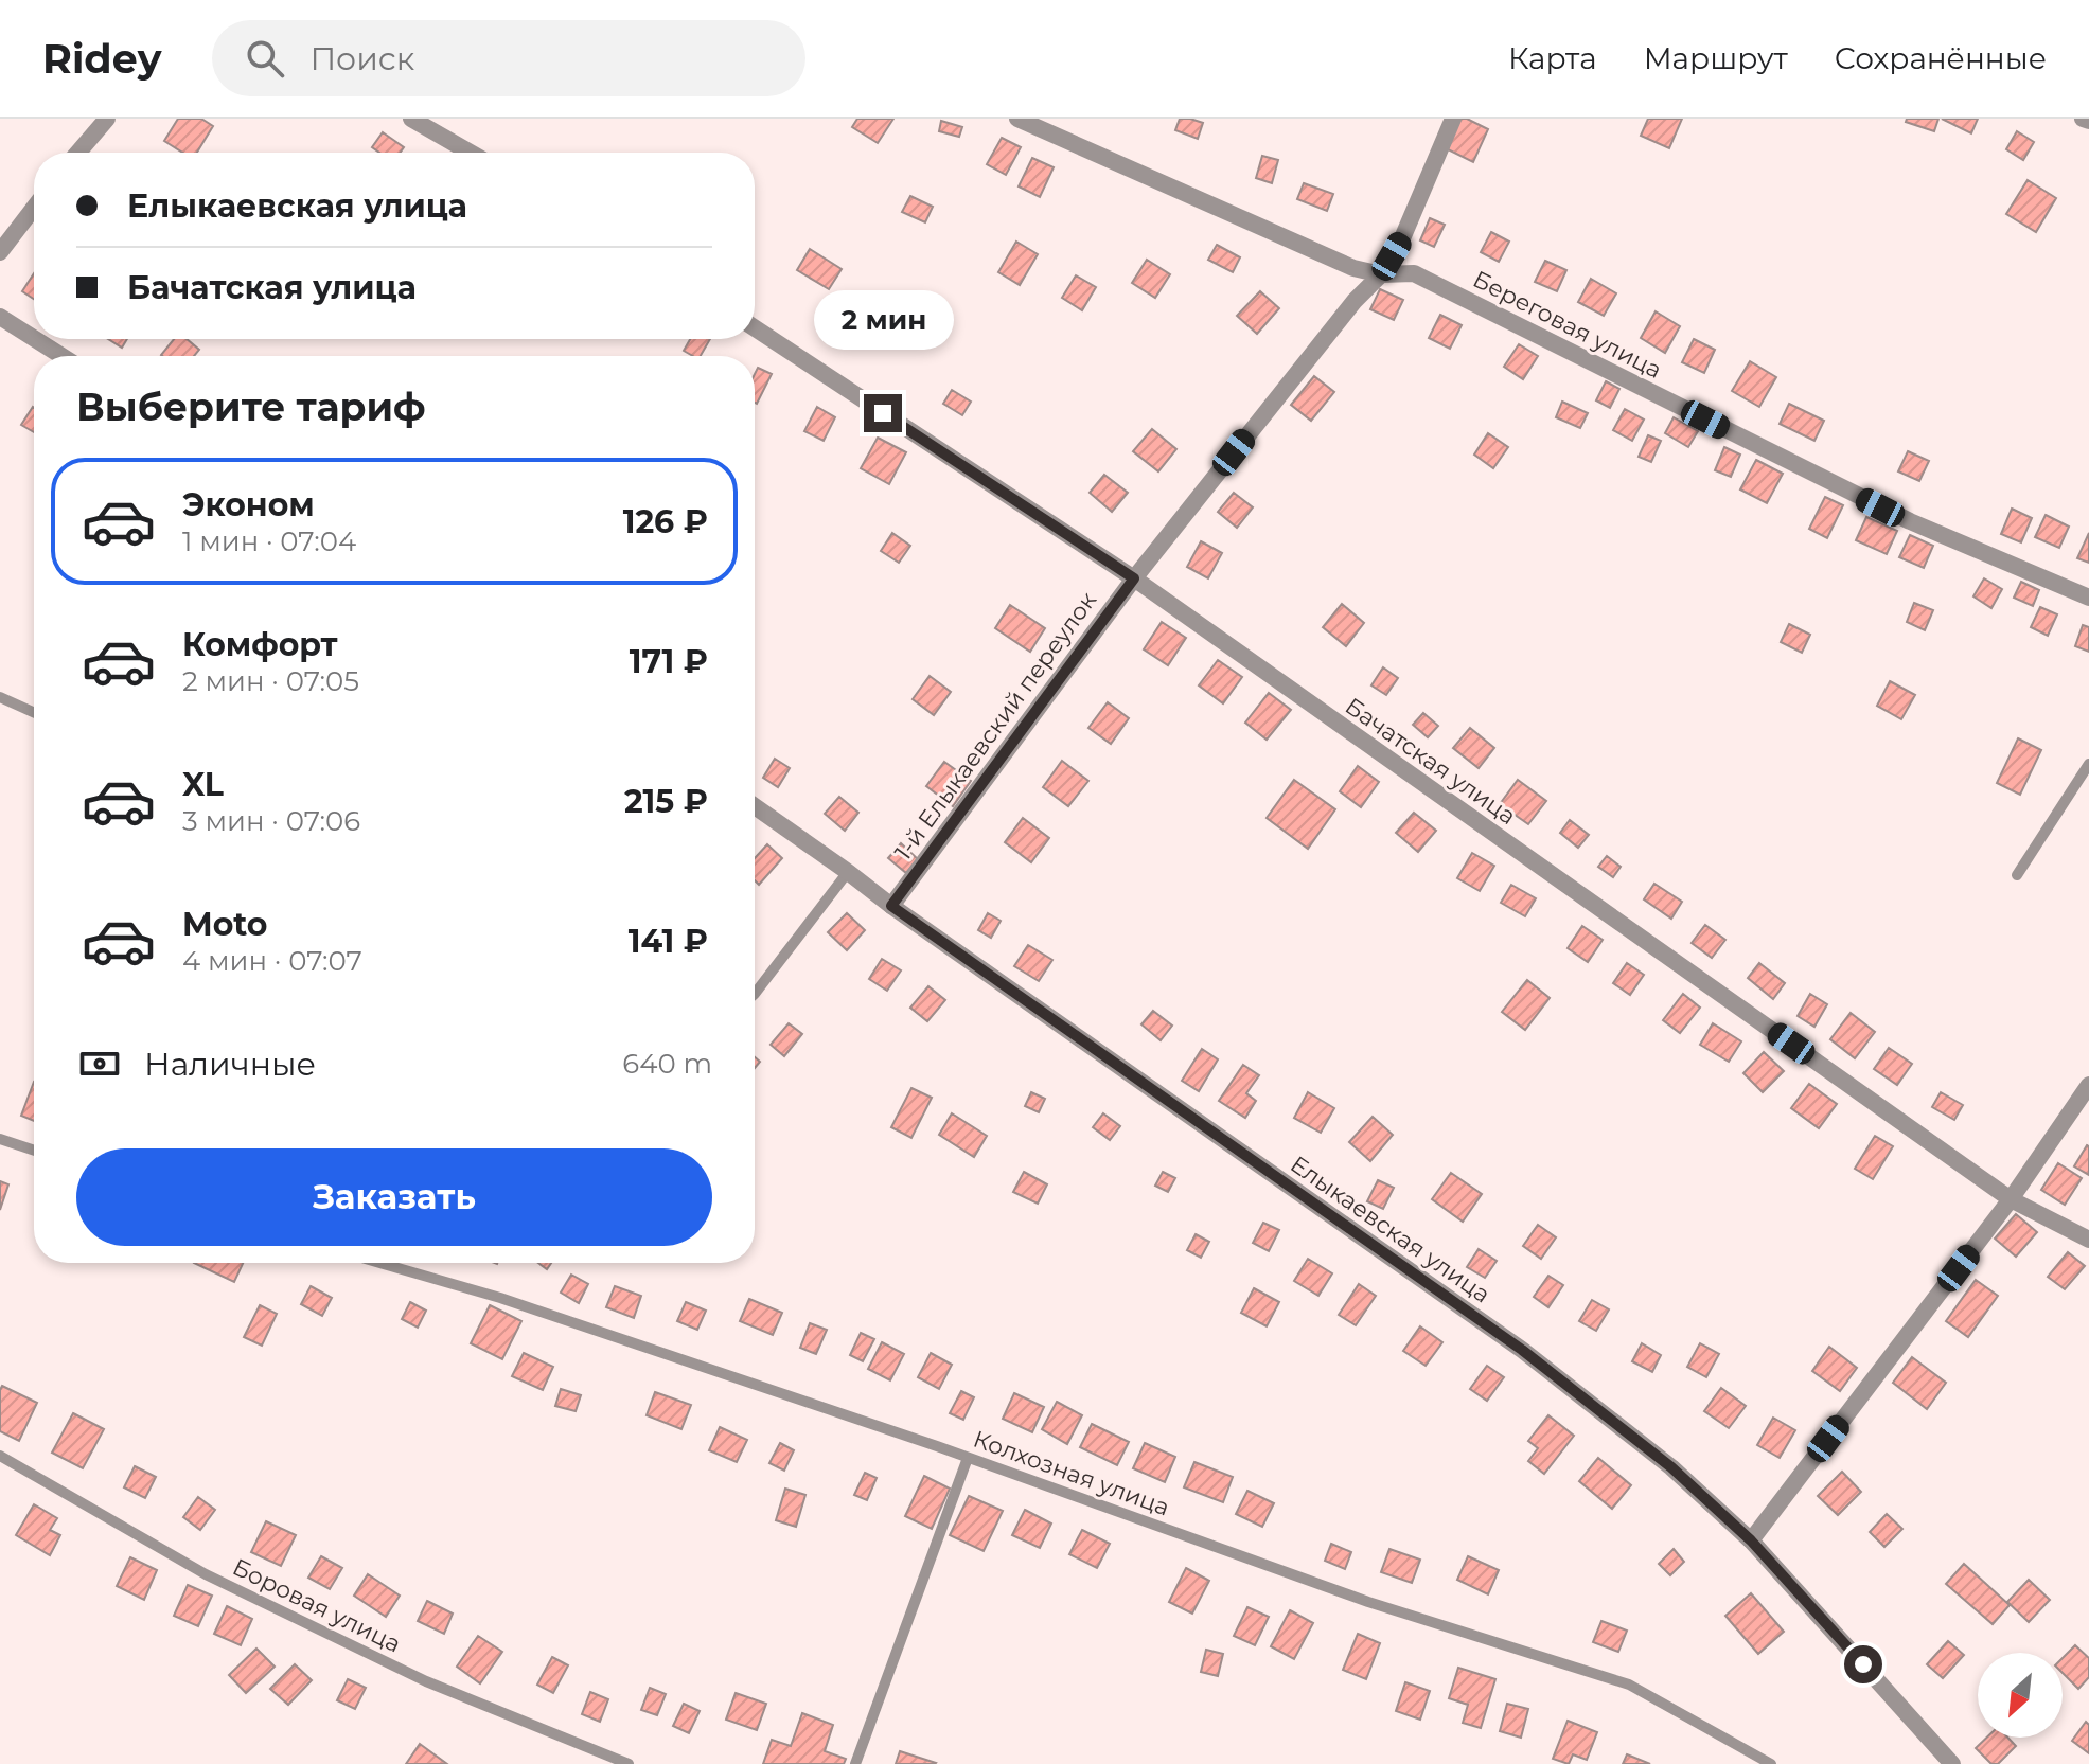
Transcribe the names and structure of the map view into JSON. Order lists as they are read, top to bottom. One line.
{"streets":{"street":["Береговая улица","1-й Елыкаевский переулок","Бачатская улица","Елыкаевская улица"],"lane":["Колхозная улица","Боровая улица"]},"crossings":[["Береговая улица","1-й Елыкаевский переулок"],["1-й Елыкаевский переулок","Бачатская улица"],["1-й Елыкаевский переулок","Елыкаевская улица"]],"north":"bottom left","page":{"header":"Ridey","search":"Поиск","nav":["Карта","Маршрут","Сохранённые"],"banner":["Елыкаевская улица","Бачатская улица"],"bubble":"2 мин","heading":"Выберите тариф","list":[{"name":"Эконом","note":"1 мин · 07:04","value":"126 ₽"},{"name":"Комфорт","note":"2 мин · 07:05","value":"171 ₽"},{"name":"XL","note":"3 мин · 07:06","value":"215 ₽"},{"name":"Moto","note":"4 мин · 07:07","value":"141 ₽"}],"pay":["Наличные","640 m"],"buttons":"Заказать"}}
